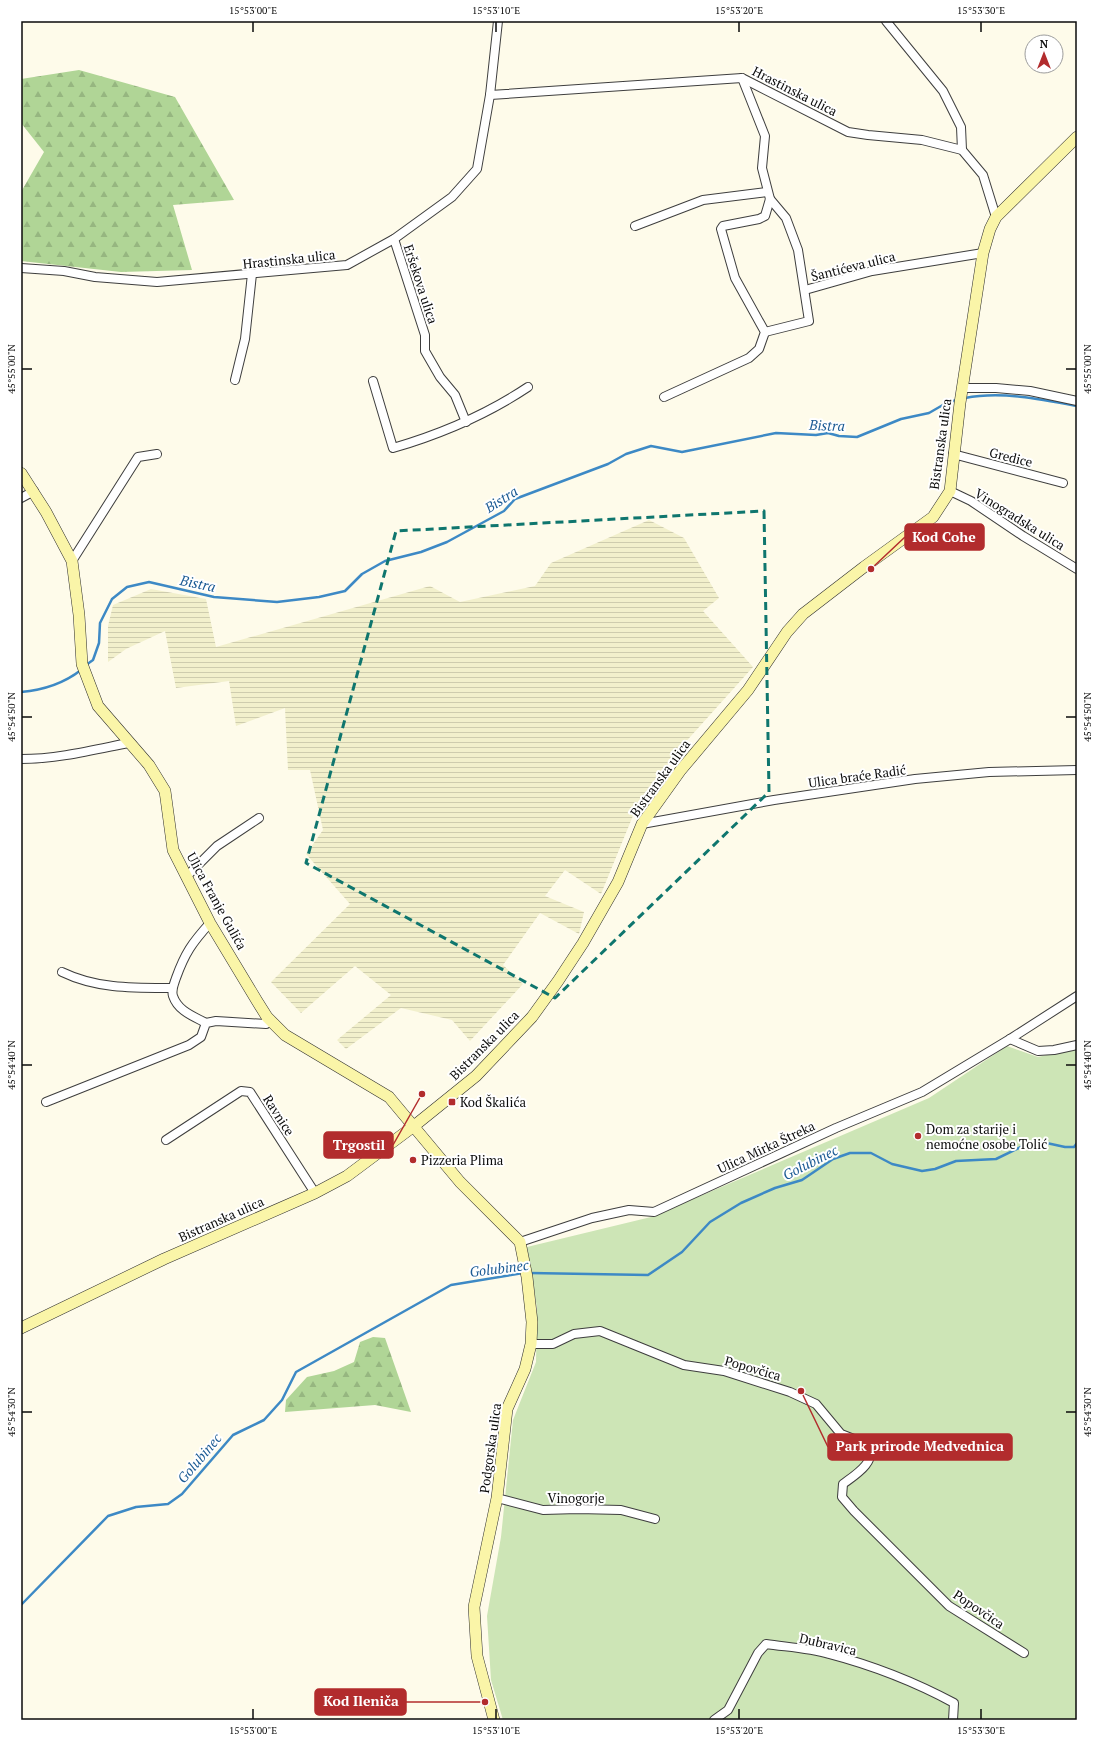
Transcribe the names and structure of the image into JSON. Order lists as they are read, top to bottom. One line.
{"streets":{"main road":["Bistranska ulica","Ulica Franje Gulića","Podgorska ulica"],"street":["Hrastinska ulica","Šantićeva ulica","Eršekova ulica","Gredice","Vinogradska ulica","Ulica braće Radić","Ravnice","Ulica Mirka Štreka","Popovčica","Vinogorje","Dubravica"]},"crossings":[["Hrastinska ulica","Eršekova ulica"],["Šantićeva ulica","Bistranska ulica"],["Bistranska ulica","Gredice"],["Bistranska ulica","Vinogradska ulica"],["Bistranska ulica","Ulica braće Radić"],["Bistranska ulica","Ulica Franje Gulića"],["Bistranska ulica","Ravnice"],["Ulica Mirka Štreka","Podgorska ulica"],["Popovčica","Podgorska ulica"],["Podgorska ulica","Vinogorje"]],"water":["Bistra","Golubinec"],"places":{"other":["Kod Cohe","Trgostil","Dom za starije i nemoćne osobe Tolić","Pizzeria Plima","Park prirode Medvednica","Kod Ileniča"],"transit":["Kod Škalića"]},"north":"top","coordinates":["15°53'00\"E","15°53'10\"E","15°53'20\"E","15°53'30\"E","45°55'00\"N","45°54'50\"N","45°54'40\"N","45°54'30\"N"]}
